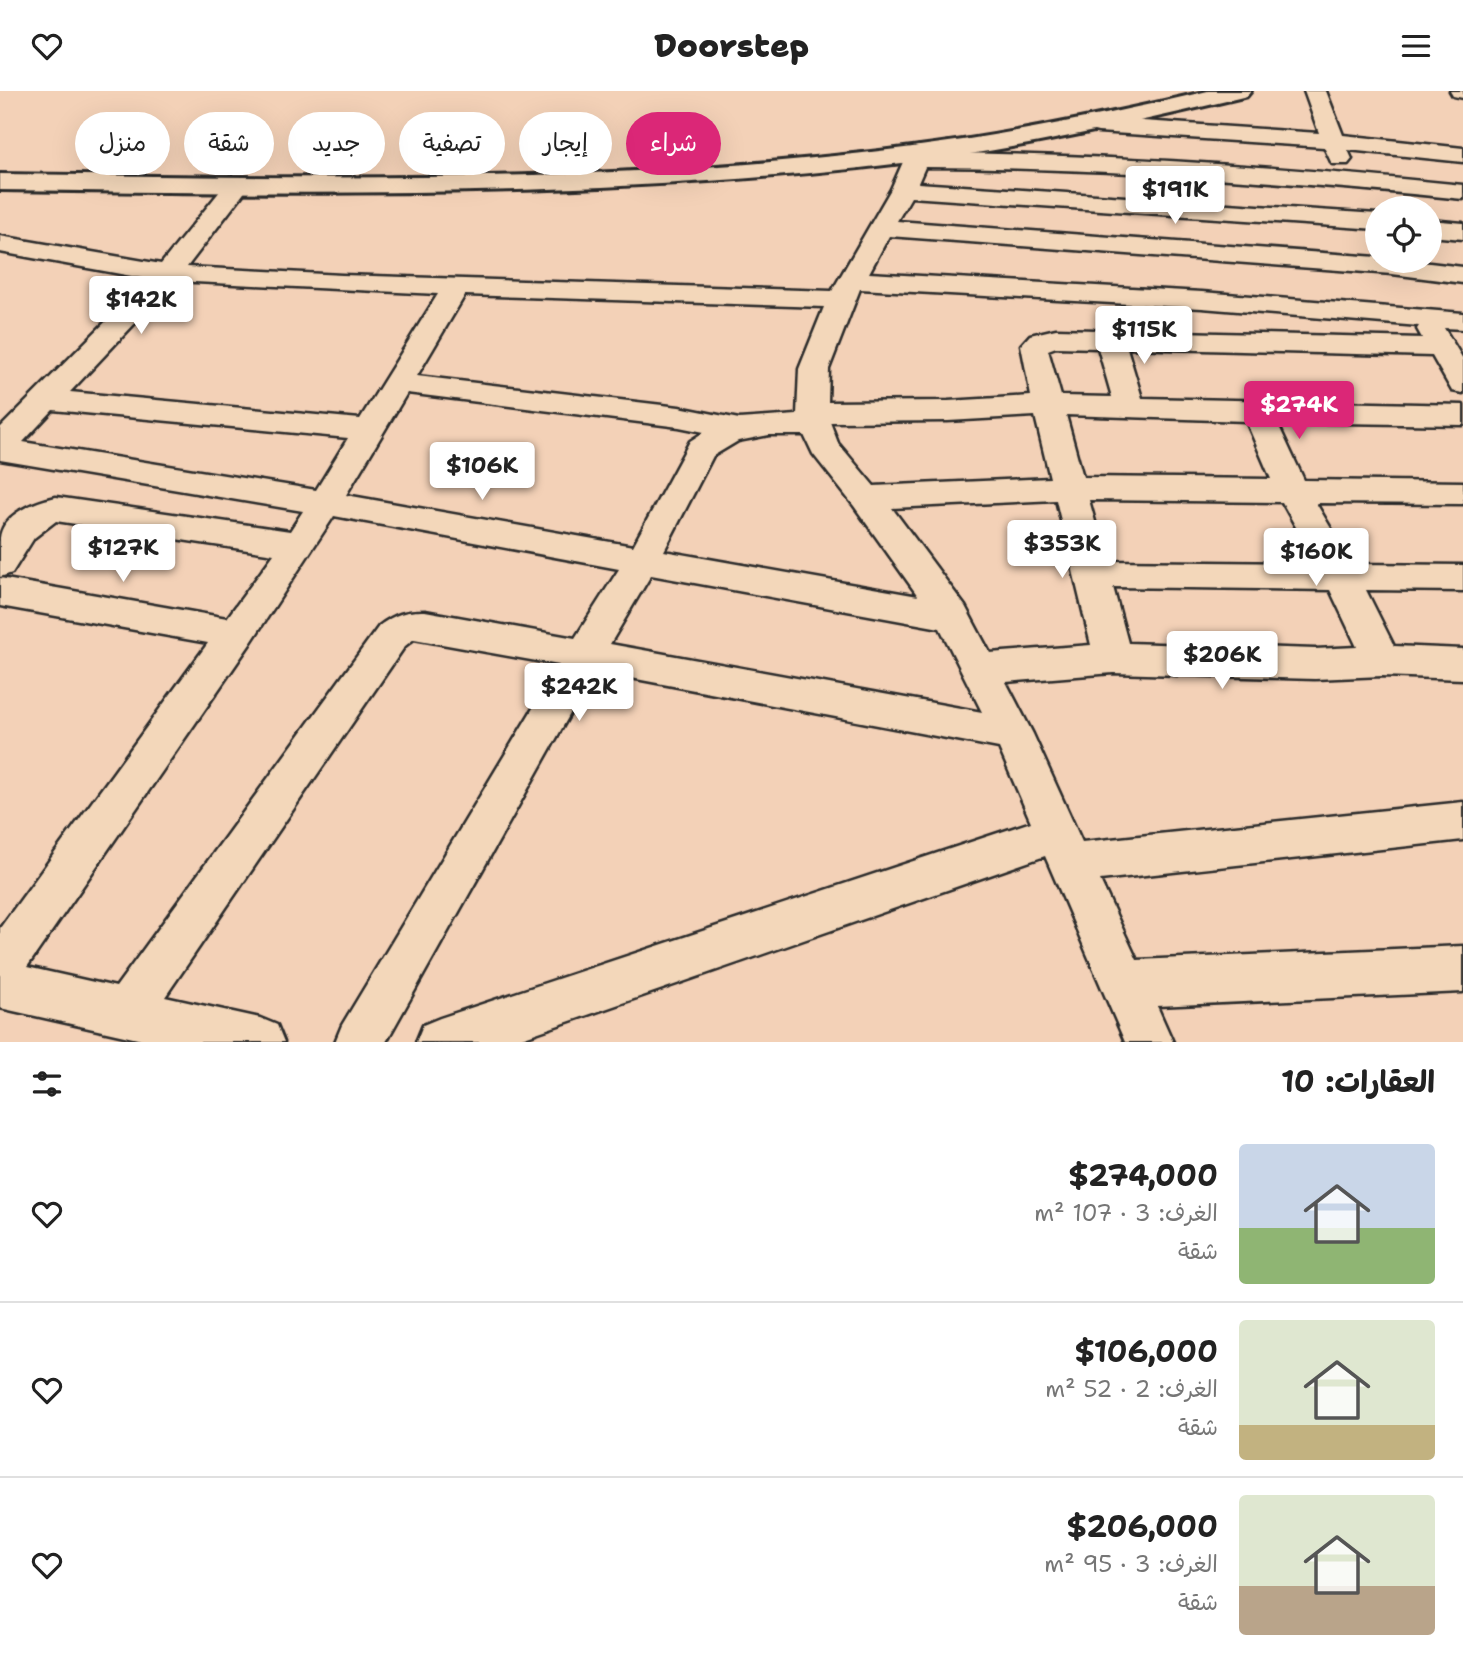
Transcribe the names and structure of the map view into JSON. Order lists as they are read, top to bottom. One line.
{"page":{"header":"Doorstep","chip":["شراء","إيجار","تصفية","جديد","شقة","منزل"],"price":["$191K","$142K","$115K","$274K","$106K","$353K","$127K","$160K","$206K","$242K"],"heading":"العقارات: 10","list":[{"name":"$274,000","note":"الغرف: 3 · 107 m² · شقة"},{"name":"$106,000","note":"الغرف: 2 · 52 m² · شقة"},{"name":"$206,000","note":"الغرف: 3 · 95 m² · شقة"}]}}
